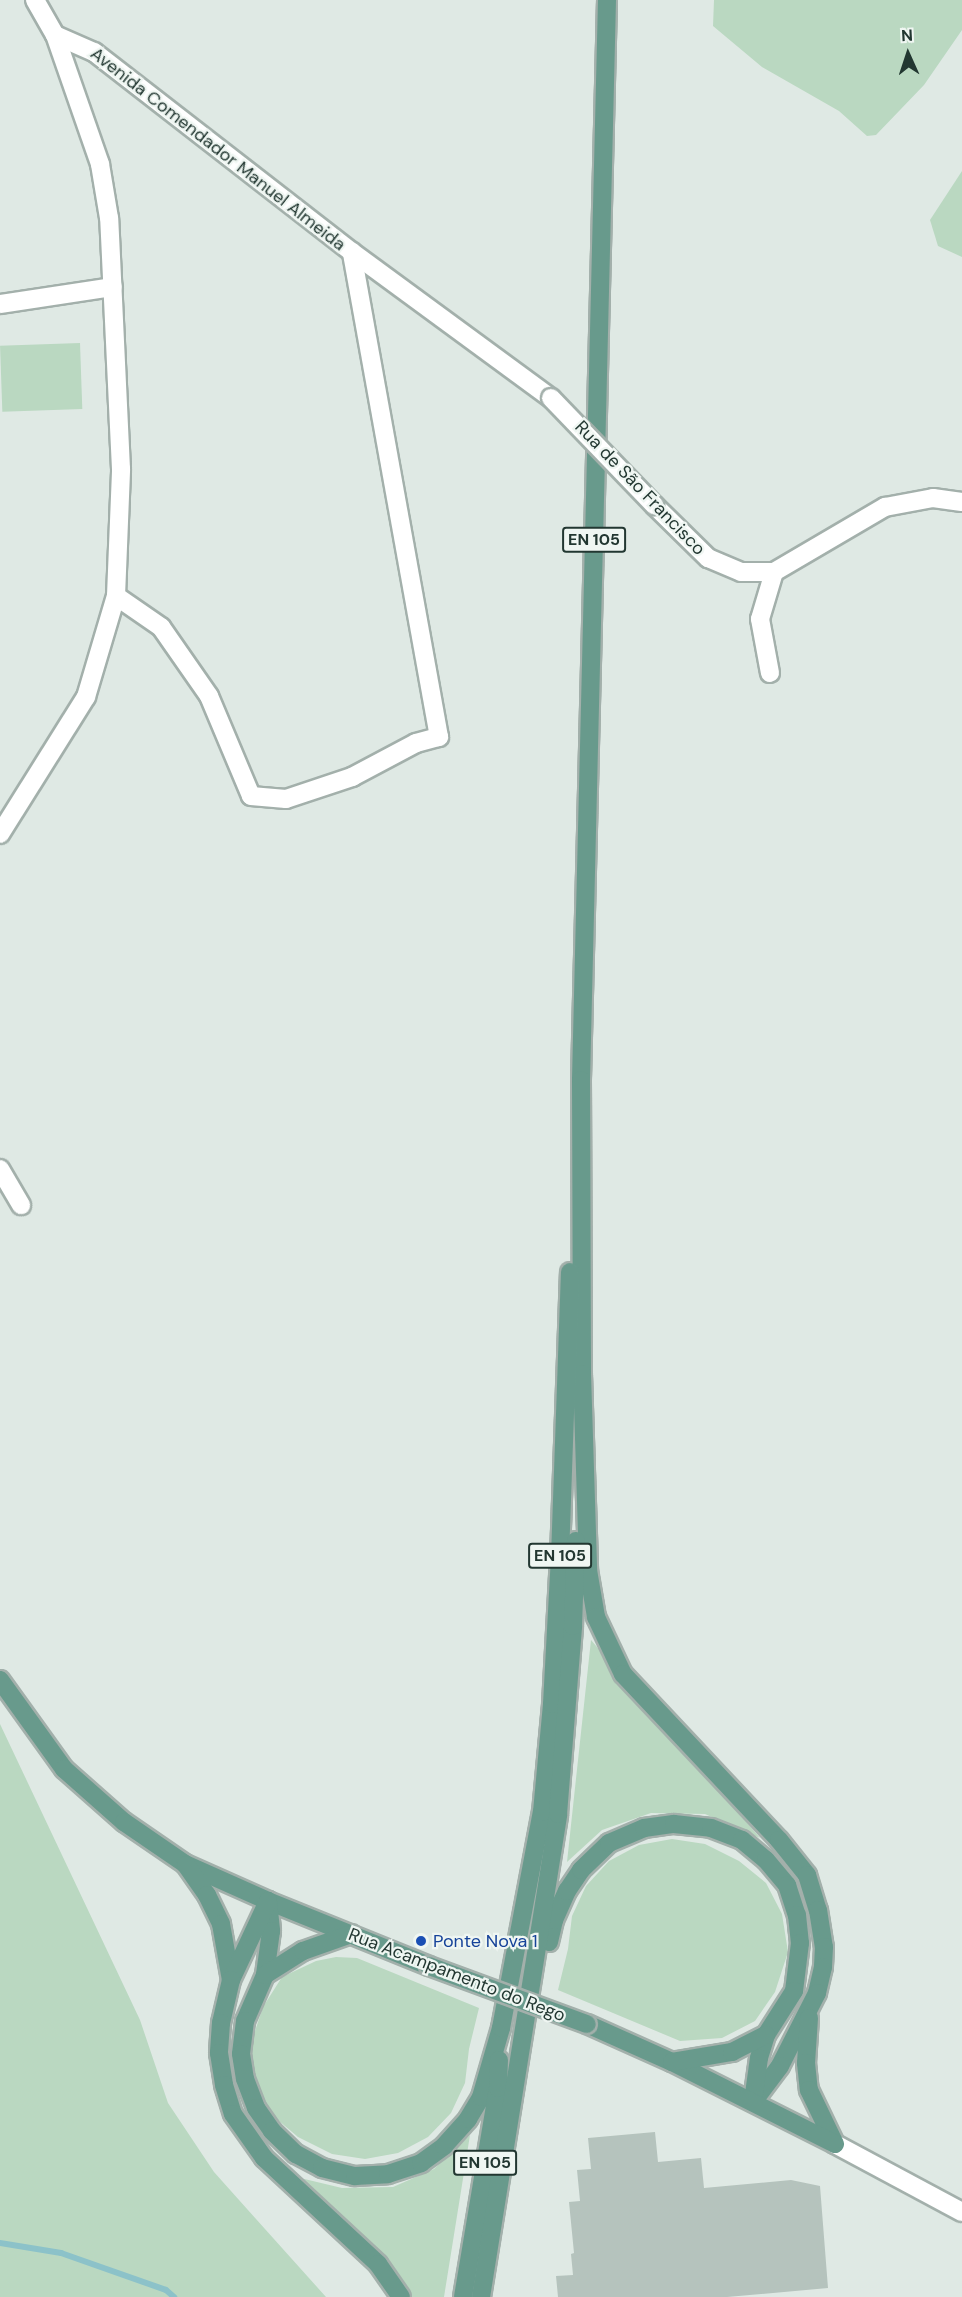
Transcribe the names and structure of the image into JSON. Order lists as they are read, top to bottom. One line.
{"streets":{"main road":["EN 105","Rua Acampamento do Rego"],"street":["Avenida Comendador Manuel Almeida","Rua de São Francisco"]},"crossings":[["Avenida Comendador Manuel Almeida","Rua de São Francisco"]],"places":["Ponte Nova 1"],"north":"top"}
